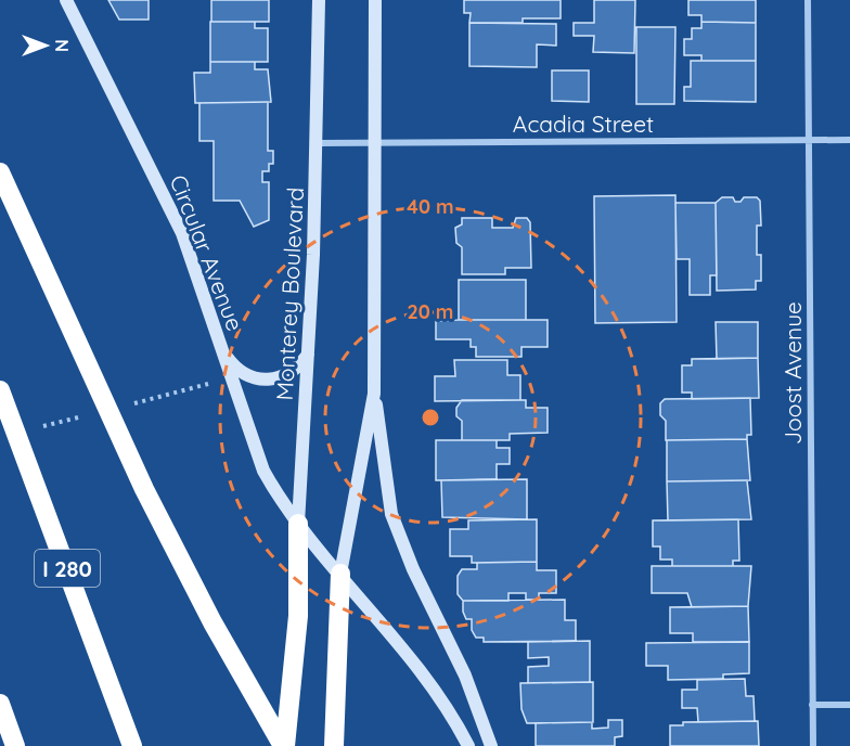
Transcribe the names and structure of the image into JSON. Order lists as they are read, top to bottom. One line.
{"streets":{"highway":["I 280"],"main road":["Circular Avenue","Monterey Boulevard"],"street":["Acadia Street","Joost Avenue"]},"crossings":[["Acadia Street","Monterey Boulevard"],["Acadia Street","Joost Avenue"],["Circular Avenue","Monterey Boulevard"]],"north":"right","rings":["40 m","20 m"]}
